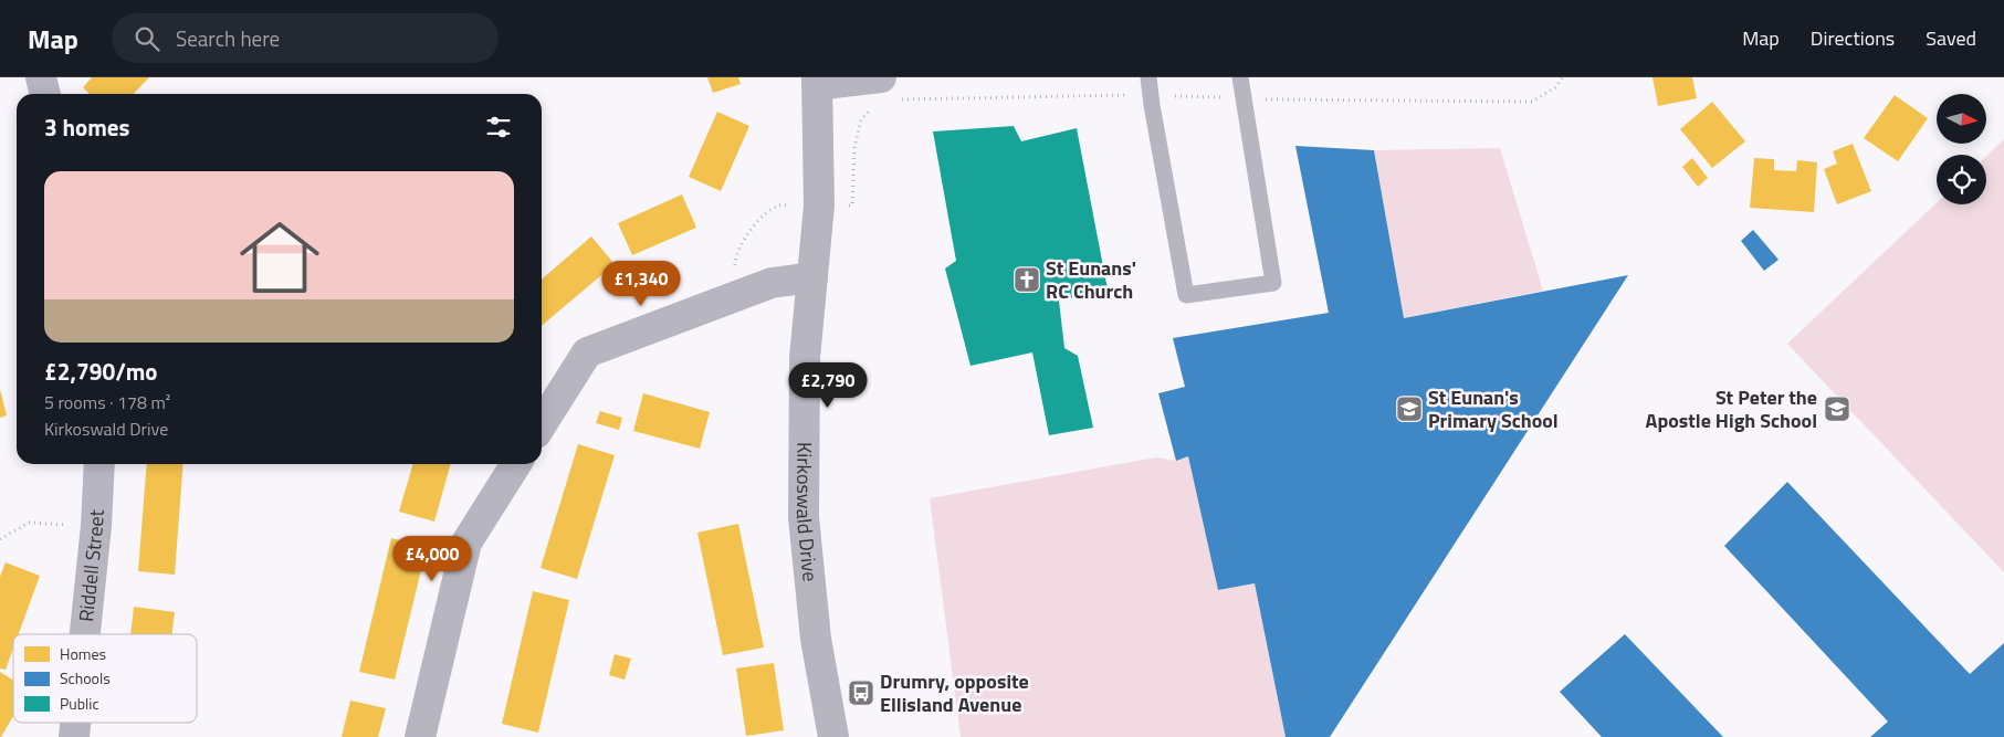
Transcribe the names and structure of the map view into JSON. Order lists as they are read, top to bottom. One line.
{"streets":{"street":["Kirkoswald Drive","Riddell Street"]},"places":{"church":["St Eunans' RC Church"],"school or university":["St Eunan's Primary School","St Peter the Apostle High School"],"bus stop":["Drumry, opposite Ellisland Avenue"]},"legend":["Homes","Schools","Public"],"north":"right","page":{"header":"Map","search":"Search here","nav":["Map","Directions","Saved"],"heading":"3 homes","list":[{"name":"£2,790/mo","note":"5 rooms · 178 m² · Kirkoswald Drive"}],"price":["£1,340","£2,790","£4,000"]}}
